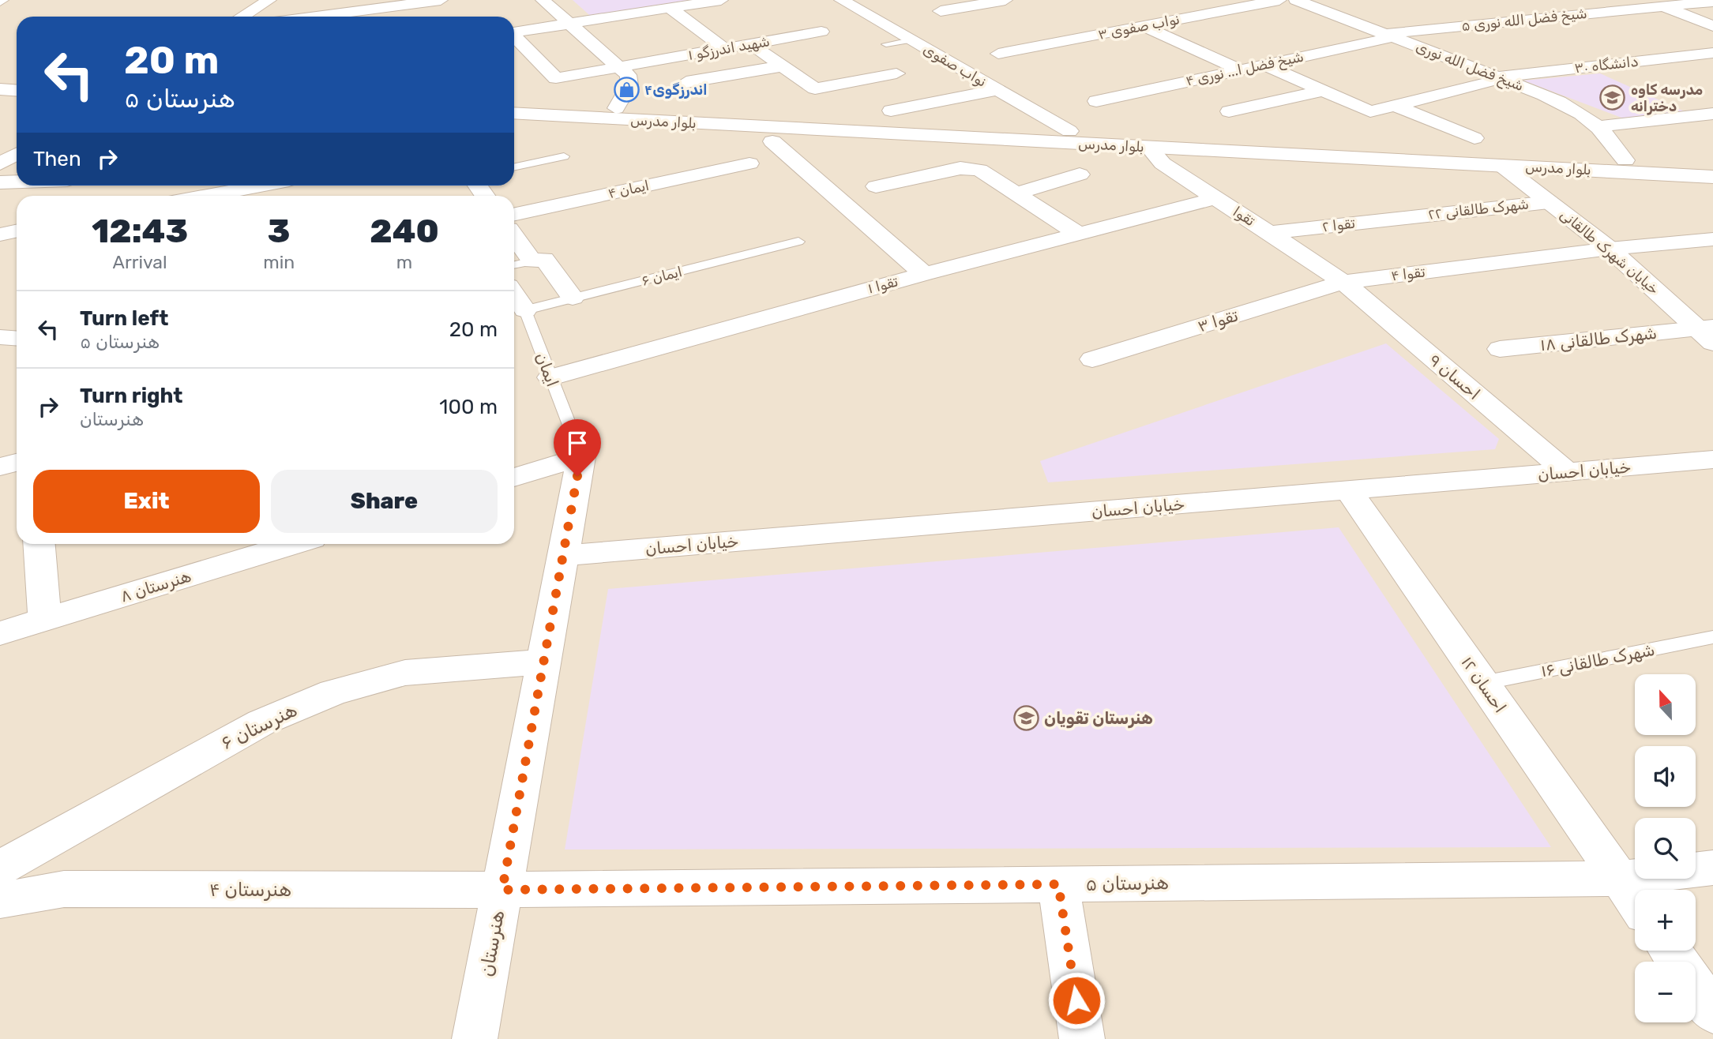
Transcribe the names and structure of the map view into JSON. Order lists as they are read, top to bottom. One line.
{"streets":{"street":["شیخ فضل‌ الله نوری ۵","نواب صفوی ۳","شهید اندرزگو ۱","دانشگاه ۳۰","نواب صفوی","شیخ فضل الله نوری","شیخ فضل ا... نوری ۴","بلوار مدرس","ایمان ۴","شهرک طالقانی ۲۲","تقوا","تقوا ۲","خیابان شهرک طالقانی","تقوا ۴","تقوا ۱","تقوا ۳","شهرک طالقانی ۱۸","ایمان","احسان ۹","خیابان احسان","هنرستان ۸","احسان ۱۲","هنرستان ۶","هنرستان ۵","هنرستان ۴","هنرستان"],"lane":["ایمان ۶","شهرک طالقانی ۱۶"]},"crossings":[["شیخ فضل‌ الله نوری ۵","شیخ فضل الله نوری"],["شیخ فضل‌ الله نوری ۵","شیخ فضل ا... نوری ۴"],["نواب صفوی ۳","شیخ فضل الله نوری"],["شهید اندرزگو ۱","بلوار مدرس"],["دانشگاه ۳۰","شیخ فضل الله نوری"],["دانشگاه ۳۰","شیخ فضل ا... نوری ۴"],["نواب صفوی","بلوار مدرس"],["شیخ فضل الله نوری","شیخ فضل ا... نوری ۴"],["شیخ فضل الله نوری","بلوار مدرس"],["بلوار مدرس","تقوا"],["بلوار مدرس","خیابان شهرک طالقانی"],["شهرک طالقانی ۲۲","تقوا ۲"],["شهرک طالقانی ۲۲","خیابان شهرک طالقانی"],["تقوا","تقوا ۲"],["تقوا","تقوا ۴"],["تقوا","تقوا ۱"],["تقوا","تقوا ۳"],["تقوا","احسان ۹"],["خیابان شهرک طالقانی","تقوا ۴"],["خیابان شهرک طالقانی","شهرک طالقانی ۱۸"],["تقوا ۴","تقوا ۳"],["تقوا ۴","احسان ۹"],["ایمان ۶","ایمان"],["تقوا ۱","ایمان"],["تقوا ۳","احسان ۹"],["ایمان","هنرستان"],["احسان ۹","خیابان احسان"],["خیابان احسان","احسان ۱۲"],["خیابان احسان","هنرستان"],["شهرک طالقانی ۱۶","احسان ۱۲"],["احسان ۱۲","هنرستان ۵"],["هنرستان ۶","هنرستان"],["هنرستان ۵","هنرستان ۴"],["هنرستان ۵","هنرستان"],["هنرستان ۴","هنرستان"]],"places":{"shop":["اندرزگوی۴"],"school or university":["مدرسه کاوه دخترانه","هنرستان تقویان"]},"north":"top","page":{"turn":["20 m","هنرستان ۵"],"then":"Then","eta":["12:43","Arrival","3","min","240","m"],"list":[{"name":"Turn left","note":"هنرستان ۵","value":"20 m"},{"name":"Turn right","note":"هنرستان","value":"100 m"}],"buttons":["Exit","Share"],"map_buttons":["+","−"]}}
